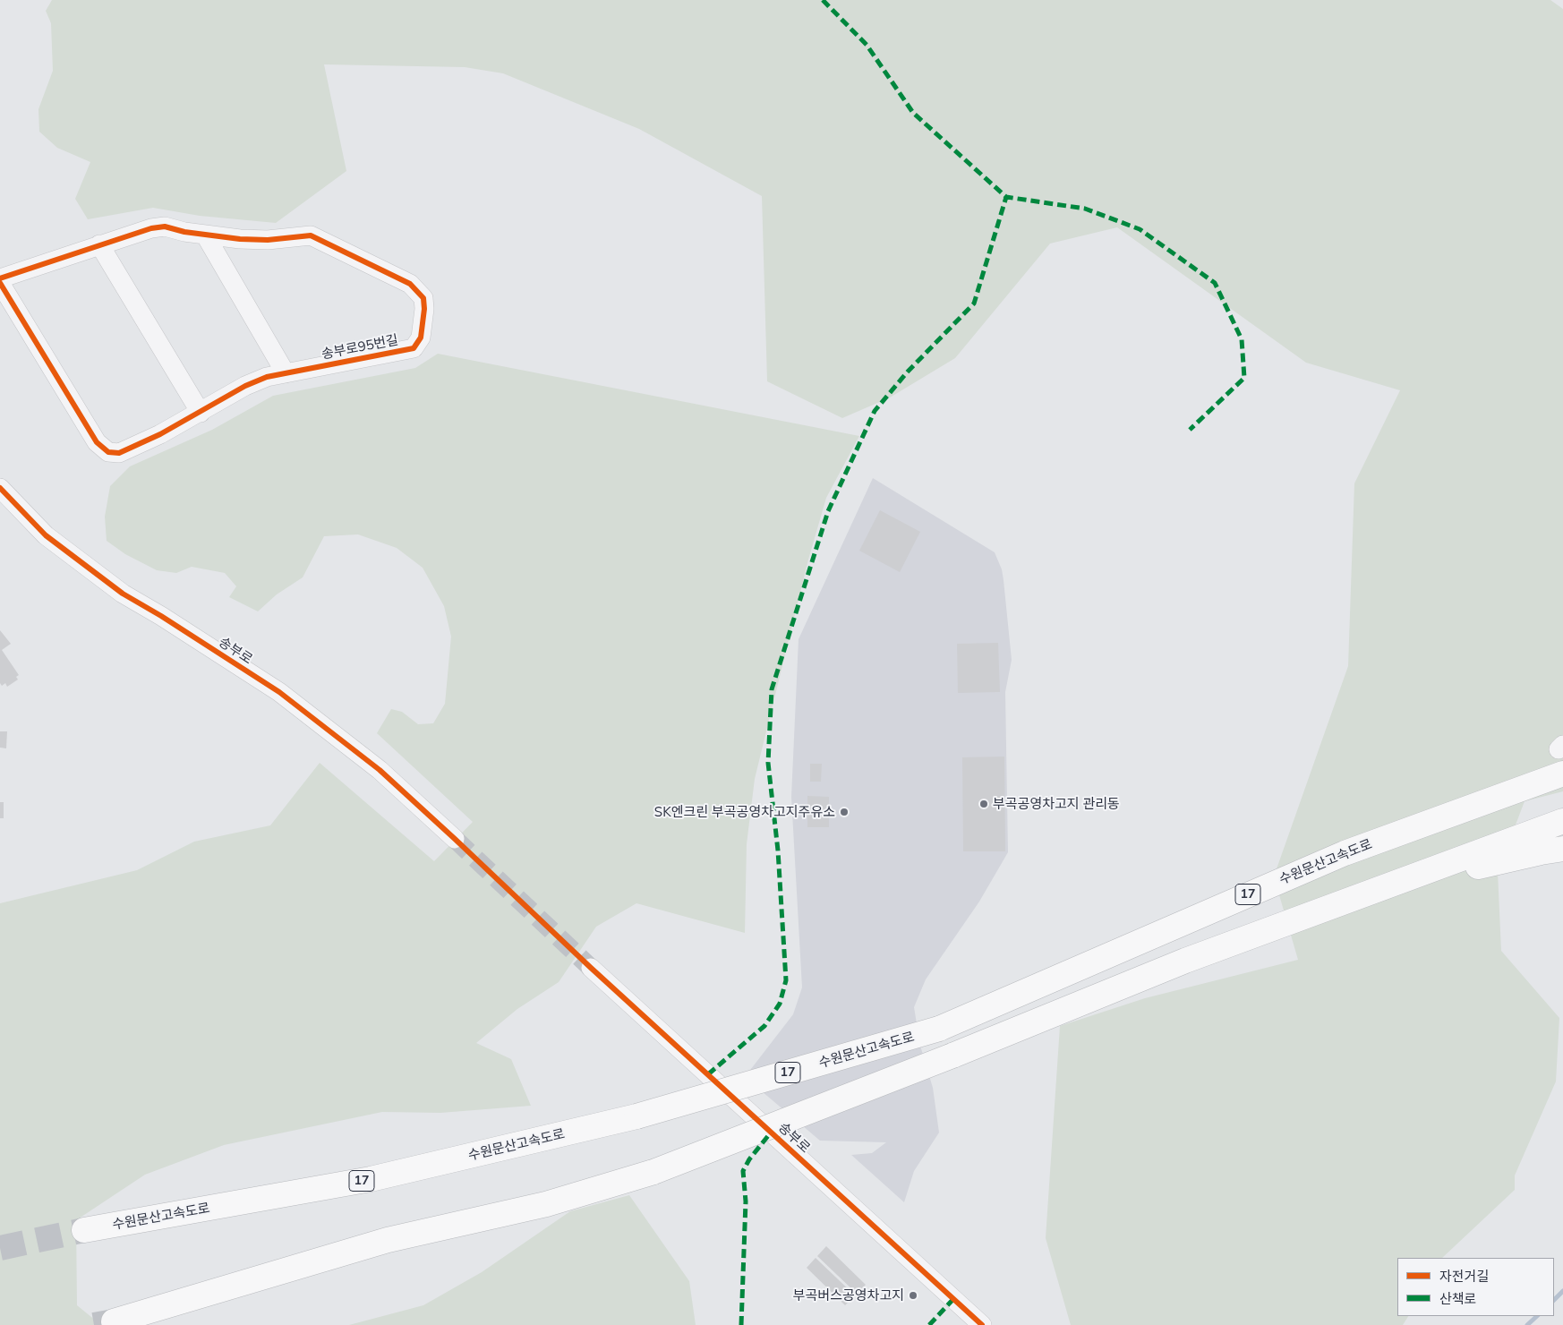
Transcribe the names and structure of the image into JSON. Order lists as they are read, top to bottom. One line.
{"streets":{"highway":["수원문산고속도로","17"],"street":["송부로95번길","송부로"]},"places":["부곡공영차고지 관리동","SK엔크린 부곡공영차고지주유소","부곡버스공영차고지"],"legend":["자전거길","산책로"]}
